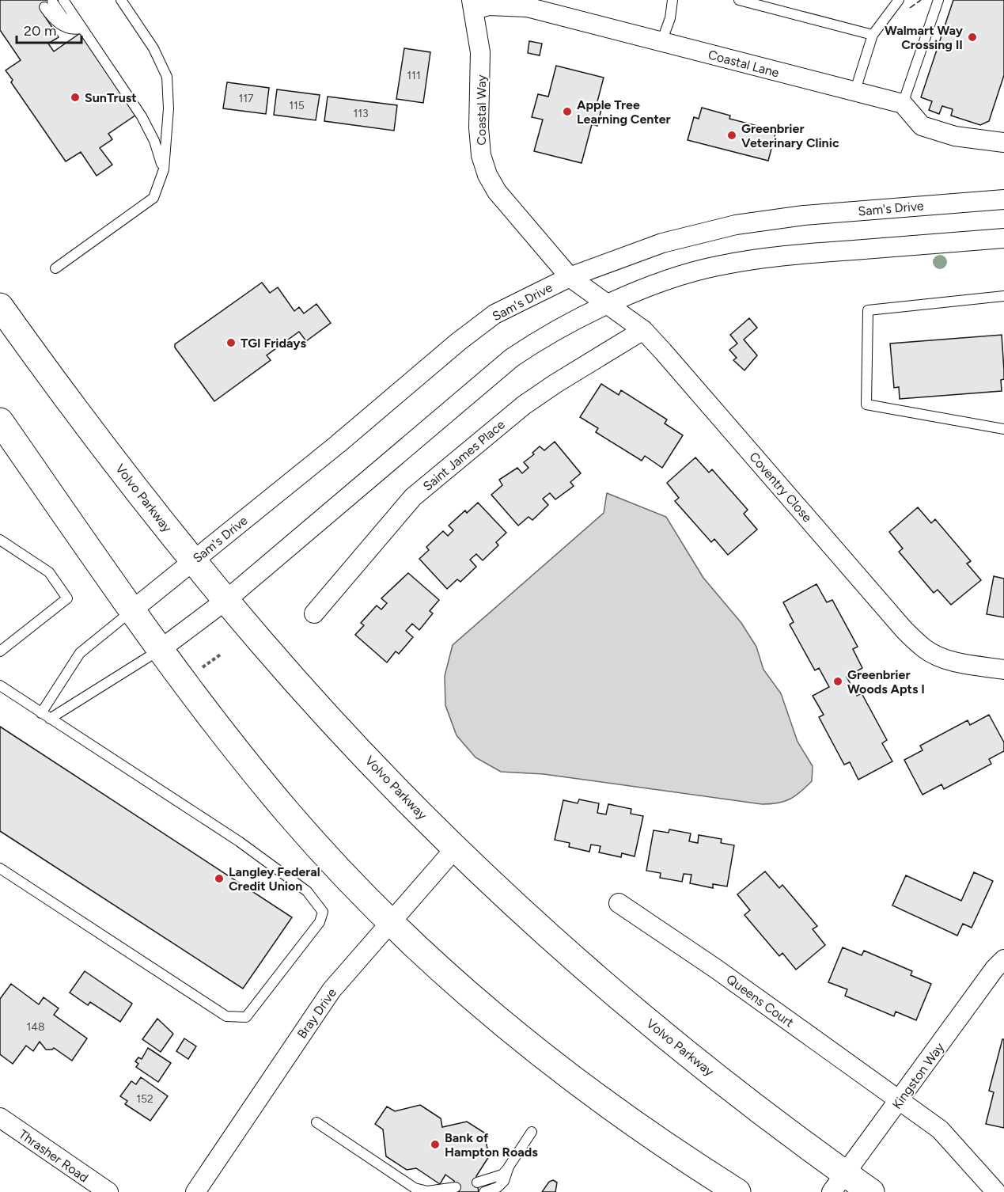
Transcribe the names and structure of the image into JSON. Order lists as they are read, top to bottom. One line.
{"streets":{"main road":["Volvo Parkway"],"street":["Coastal Lane","Coastal Way","Sam's Drive","Saint James Place","Coventry Close","Queens Court","Bray Drive","Kingston Way","Thrasher Road"]},"crossings":[["Coastal Lane","Coastal Way"],["Coastal Way","Sam's Drive"],["Coastal Way","Coventry Close"],["Sam's Drive","Coventry Close"],["Sam's Drive","Volvo Parkway"],["Saint James Place","Coventry Close"],["Volvo Parkway","Bray Drive"],["Volvo Parkway","Kingston Way"],["Queens Court","Kingston Way"]],"places":["Walmart Way Crossing II","SunTrust","Apple Tree Learning Center","Greenbrier Veterinary Clinic","TGI Fridays","Greenbrier Woods Apts I","Langley Federal Credit Union","Bank of Hampton Roads"],"house_numbers":["111","117","115","113","148","152"],"scale_bar":"20 m"}
